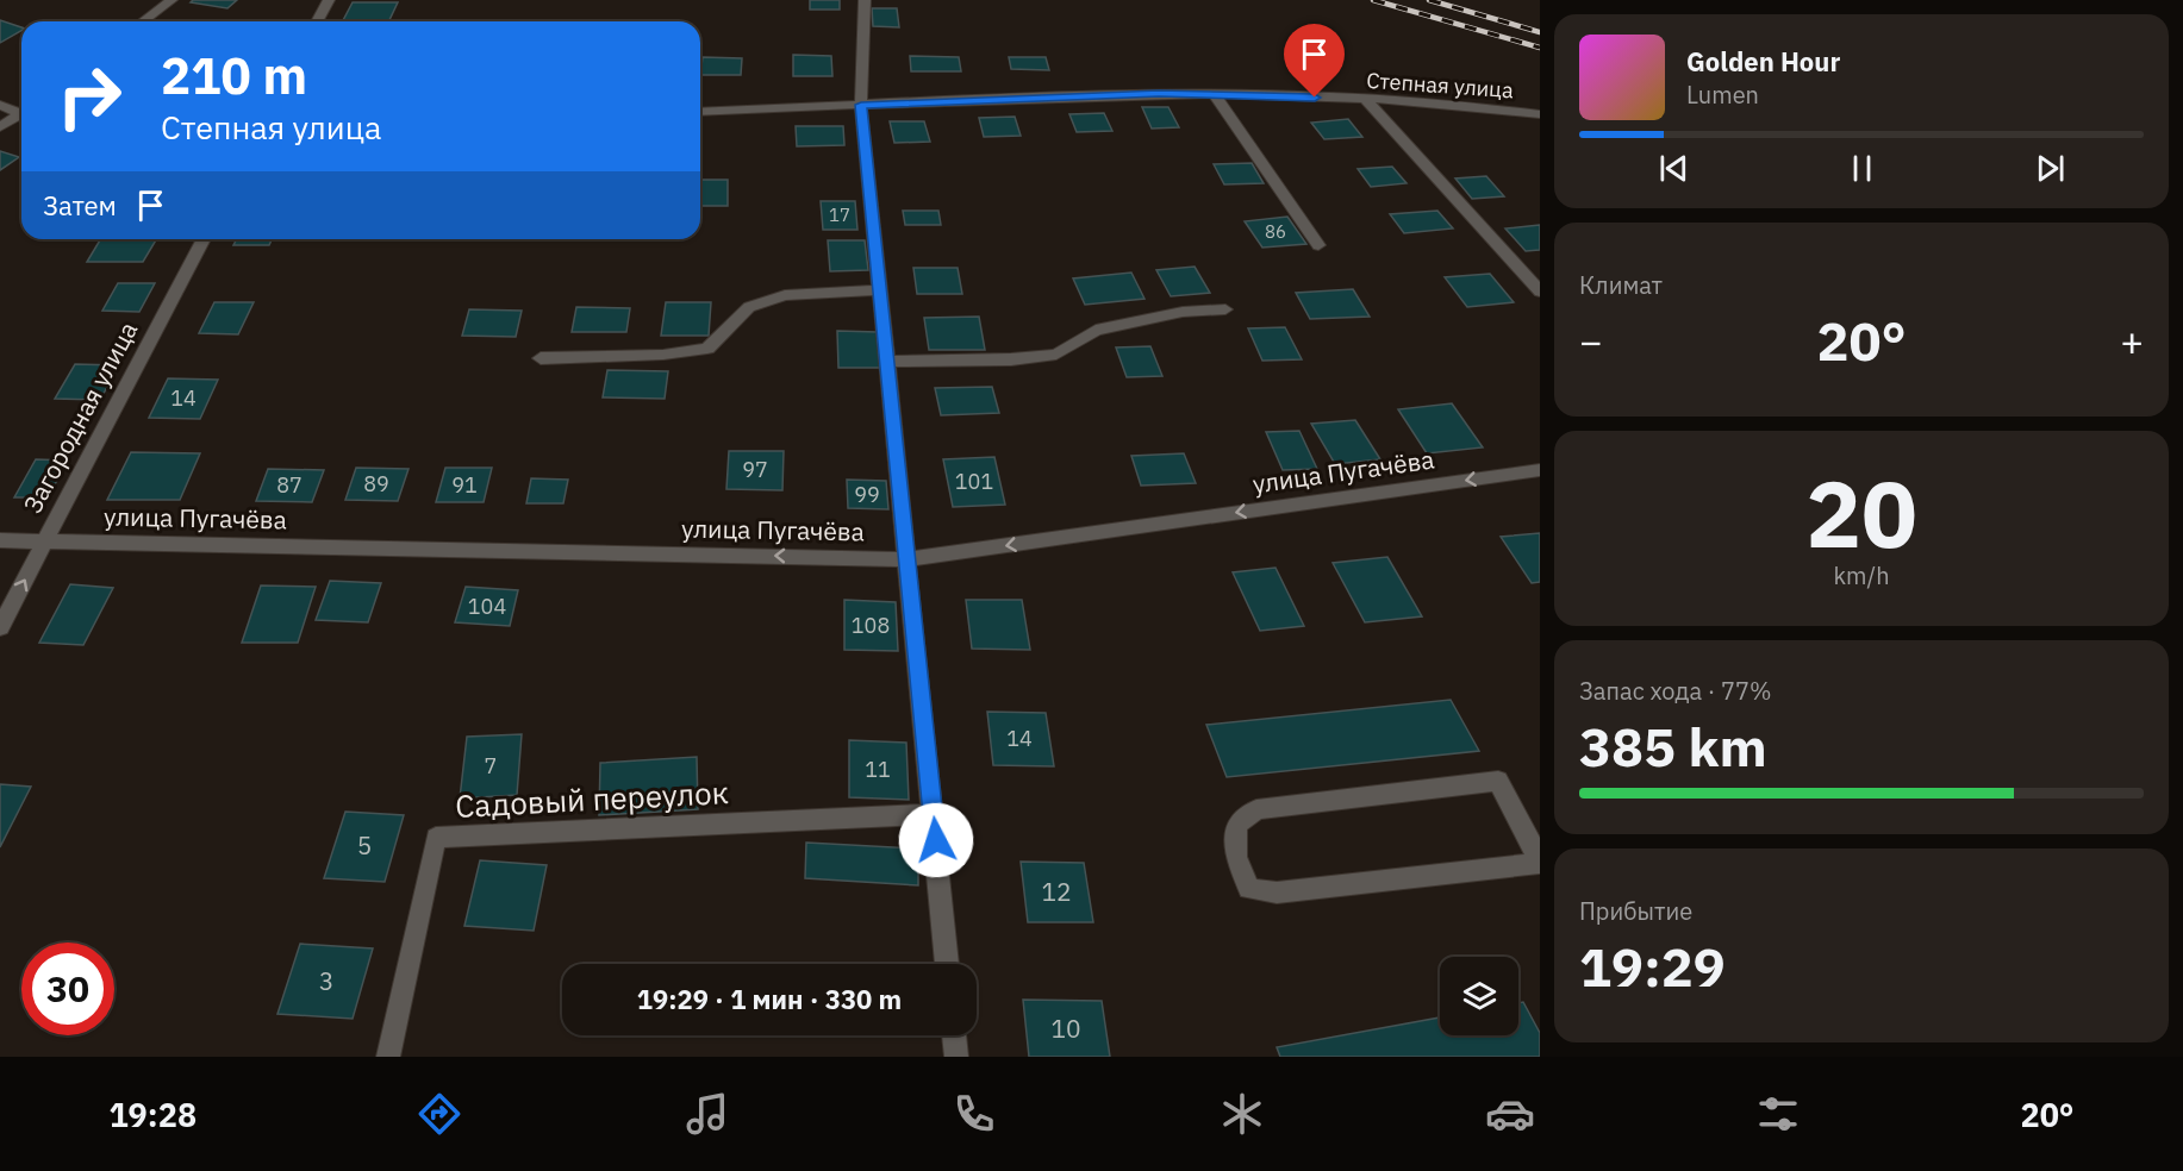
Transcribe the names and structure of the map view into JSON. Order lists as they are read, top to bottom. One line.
{"streets":{"street":["Степная улица","Загородная улица","улица Пугачёва","Садовый переулок"]},"crossings":[["Загородная улица","улица Пугачёва"]],"one_way":["улица Пугачёва"],"house_numbers":["17","86","14","97","101","89","87","91","99","104","108","14","7","11","5","12","3","10"],"page":{"turn":["210 m","Степная улица"],"song":["Golden Hour","Lumen"],"then":"Затем","tile":["Климат",["20","km/h"],["Запас хода · 77%","385 km"],["Прибытие","19:29"]],"heat":["−","20°","+"],"limit":"30","trip":"19:29 · 1 мин · 330 m","tabs":["19:28","20°"]}}
